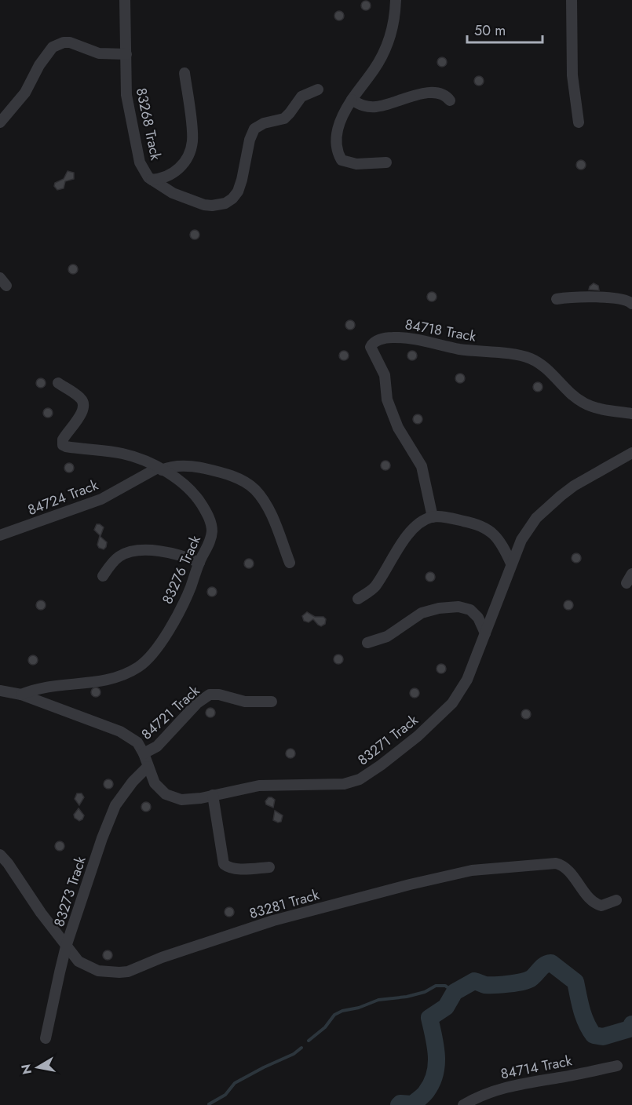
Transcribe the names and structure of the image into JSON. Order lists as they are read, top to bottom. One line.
{"streets":{"street":["83268 Track","84718 Track","84724 Track","83276 Track","84721 Track","83271 Track","83273 Track","83281 Track","84714 Track"]},"crossings":[["84724 Track","83276 Track"],["83276 Track","83271 Track"],["84721 Track","83271 Track"],["83271 Track","83273 Track"],["83273 Track","83281 Track"]],"scale_bar":"50 m","north":"left"}
